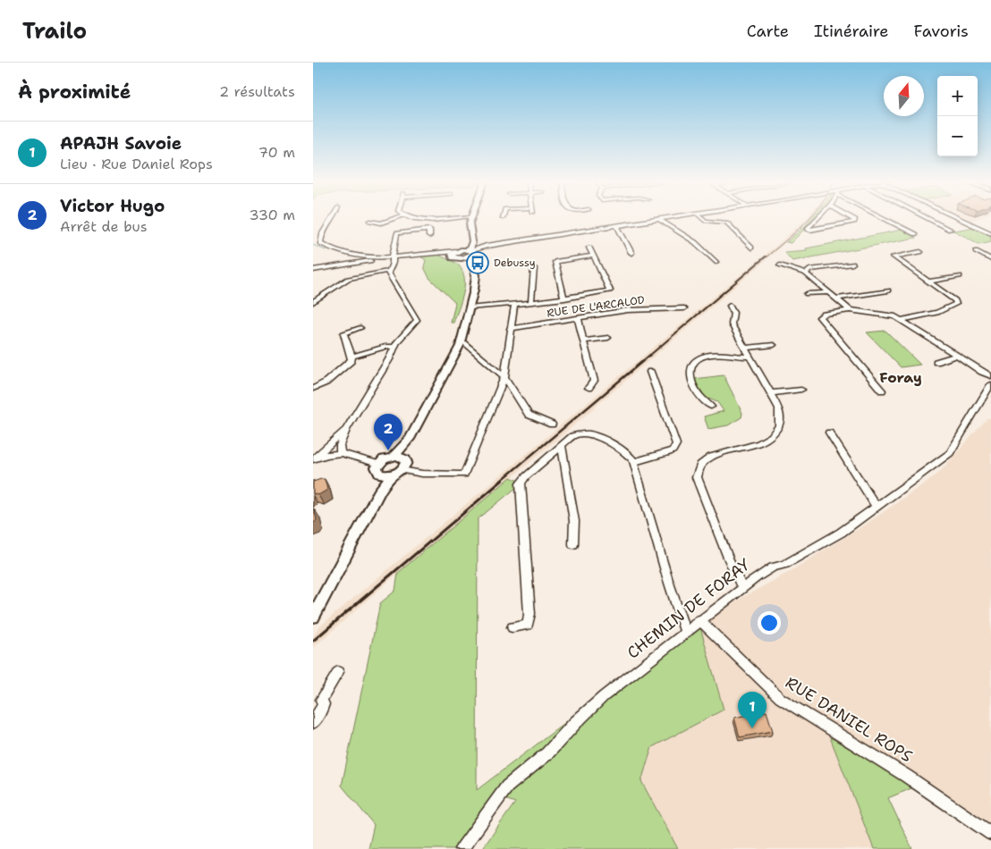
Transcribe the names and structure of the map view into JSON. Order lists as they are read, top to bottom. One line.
{"streets":{"street":["RUE DE L'ARCALOD","CHEMIN DE FORAY","RUE DANIEL ROPS"]},"crossings":[["CHEMIN DE FORAY","RUE DANIEL ROPS"]],"districts":["Foray"],"places":{"bus stop":["Debussy"]},"north":"top","page":{"header":"Trailo","nav":["Carte","Itinéraire","Favoris"],"heading":["À proximité","2 résultats"],"map_buttons":["+","−"],"list":[{"mark":"1","name":"APAJH Savoie","note":"Lieu · Rue Daniel Rops","value":"70 m"},{"mark":"2","name":"Victor Hugo","note":"Arrêt de bus","value":"330 m"}],"pins":["2","1"]}}
